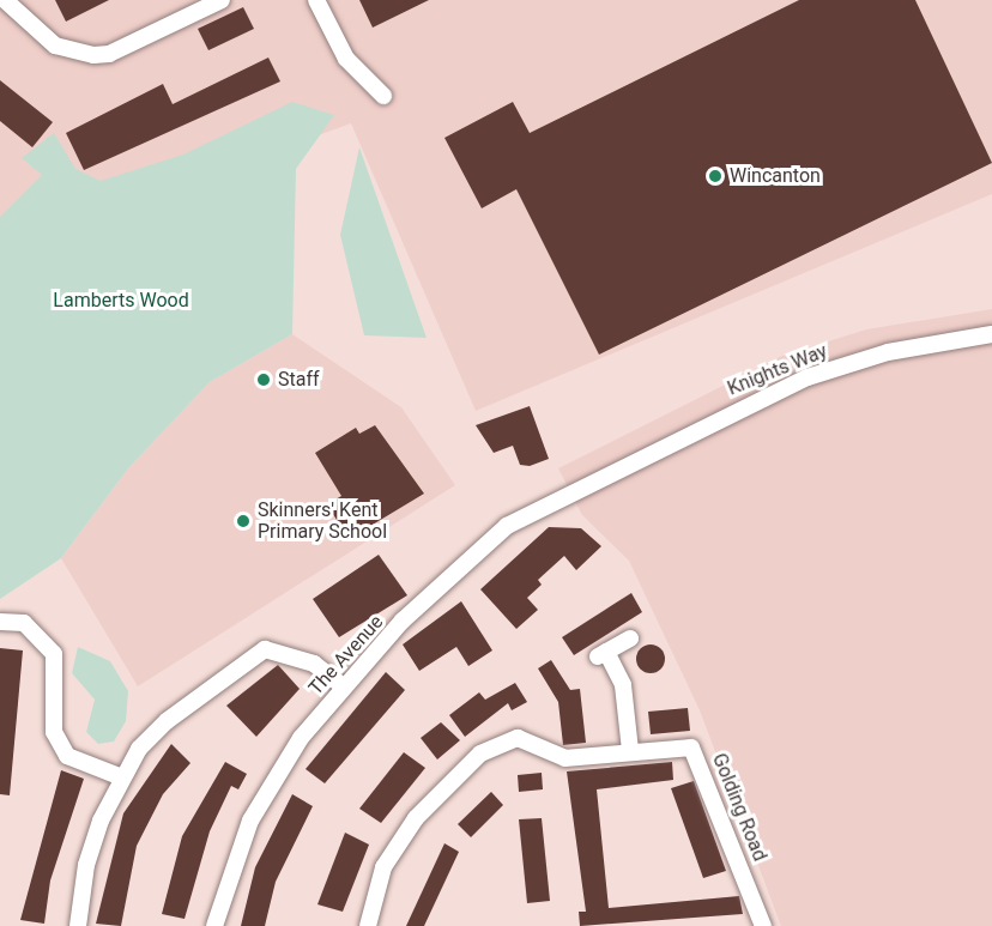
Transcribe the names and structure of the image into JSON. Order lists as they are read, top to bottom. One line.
{"streets":{"street":["Knights Way","The Avenue","Golding Road"]},"crossings":[["Knights Way","The Avenue"]],"parks":["Lamberts Wood"],"places":["Wincanton","Staff","Skinners' Kent Primary School"]}
